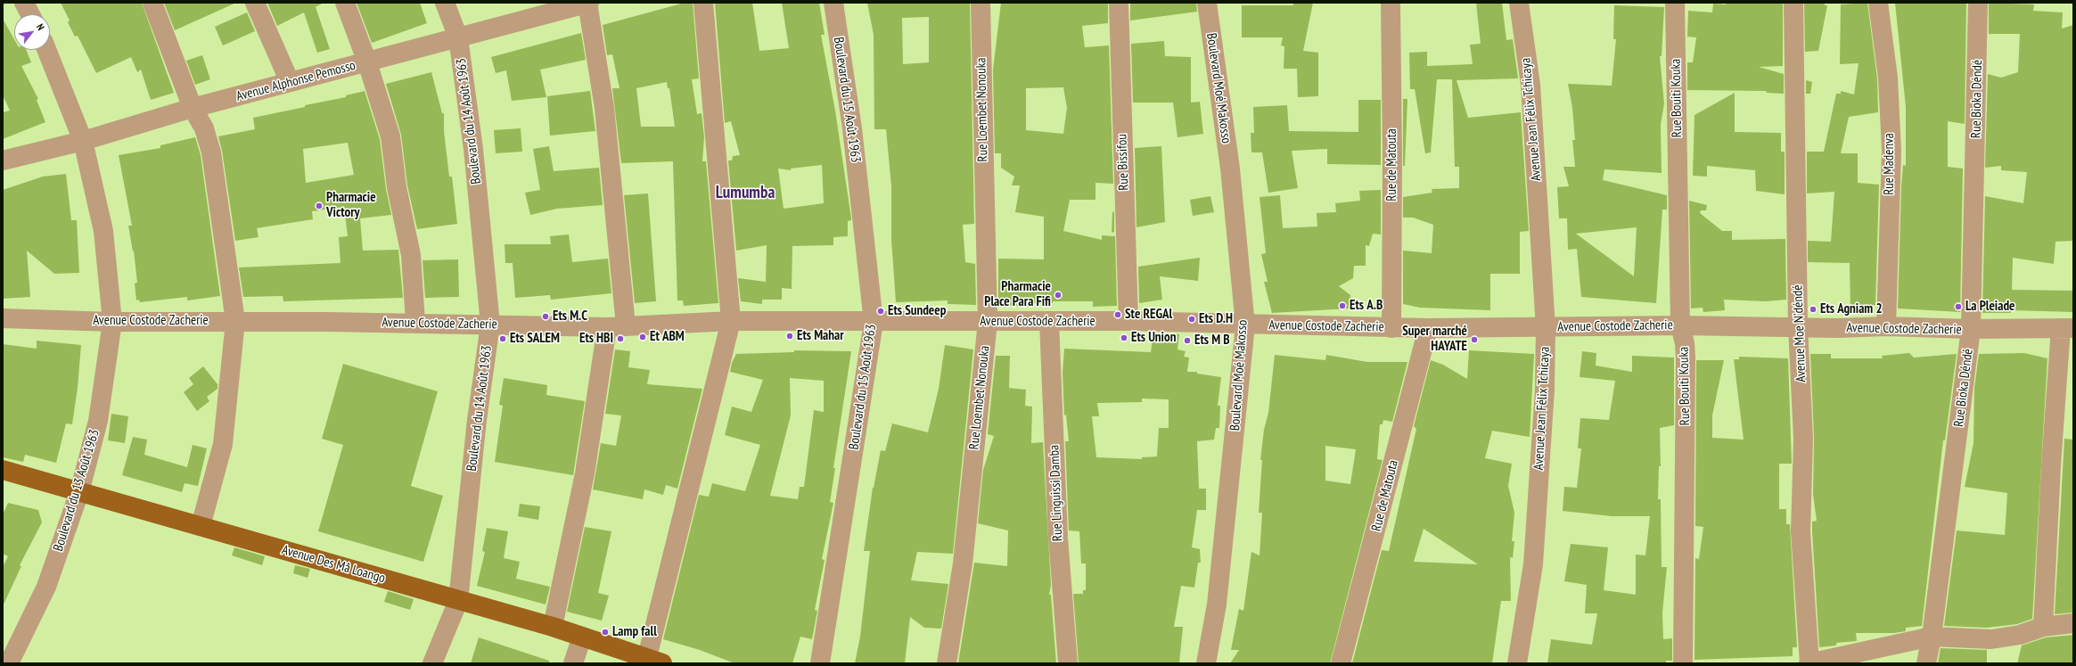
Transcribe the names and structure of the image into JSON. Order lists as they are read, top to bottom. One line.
{"streets":{"main road":["Avenue Des Mâ Loango"],"street":["Avenue Alphonse Pemosso","Boulevard Moé Makosso","Rue Bouiti Kouka","Rue Bioka Déndé","Boulevard du 15 Août 1963","Rue Loembet Nonouka","Avenue Jean Félix Tchicaya","Boulevard du 14 Août 1963","Rue Bissifou","Rue Madenva","Rue de Matouta","Avenue Costode Zacherie","Avenue Moe N'déndé","Boulevard du 13 Août 1963","Rue Linguissi Damba"]},"crossings":[["Avenue Alphonse Pemosso","Boulevard du 14 Août 1963"],["Avenue Alphonse Pemosso","Boulevard du 13 Août 1963"],["Boulevard Moé Makosso","Avenue Costode Zacherie"],["Rue Bouiti Kouka","Avenue Costode Zacherie"],["Rue Bioka Déndé","Avenue Costode Zacherie"],["Boulevard du 15 Août 1963","Avenue Costode Zacherie"],["Rue Loembet Nonouka","Avenue Costode Zacherie"],["Avenue Jean Félix Tchicaya","Avenue Costode Zacherie"],["Boulevard du 14 Août 1963","Avenue Costode Zacherie"],["Boulevard du 14 Août 1963","Avenue Des Mâ Loango"],["Rue Bissifou","Avenue Costode Zacherie"],["Rue Madenva","Avenue Costode Zacherie"],["Rue de Matouta","Avenue Costode Zacherie"],["Avenue Costode Zacherie","Avenue Moe N'déndé"],["Avenue Costode Zacherie","Boulevard du 13 Août 1963"],["Avenue Costode Zacherie","Rue Linguissi Damba"],["Boulevard du 13 Août 1963","Avenue Des Mâ Loango"]],"districts":["Lumumba"],"places":["Pharmacie Victory","Pharmacie Place Para Fifi","Ets A.B","La Pleiade","Ets Agniam 2","Ets Sundeep","Ste REGAl","Ets M.C","Ets D.H","Ets Mahar","Et ABM","Ets Union","Ets SALEM","Ets HBI","Super marché HAYATE","Ets M B","Lamp fall"],"north":"top right"}
